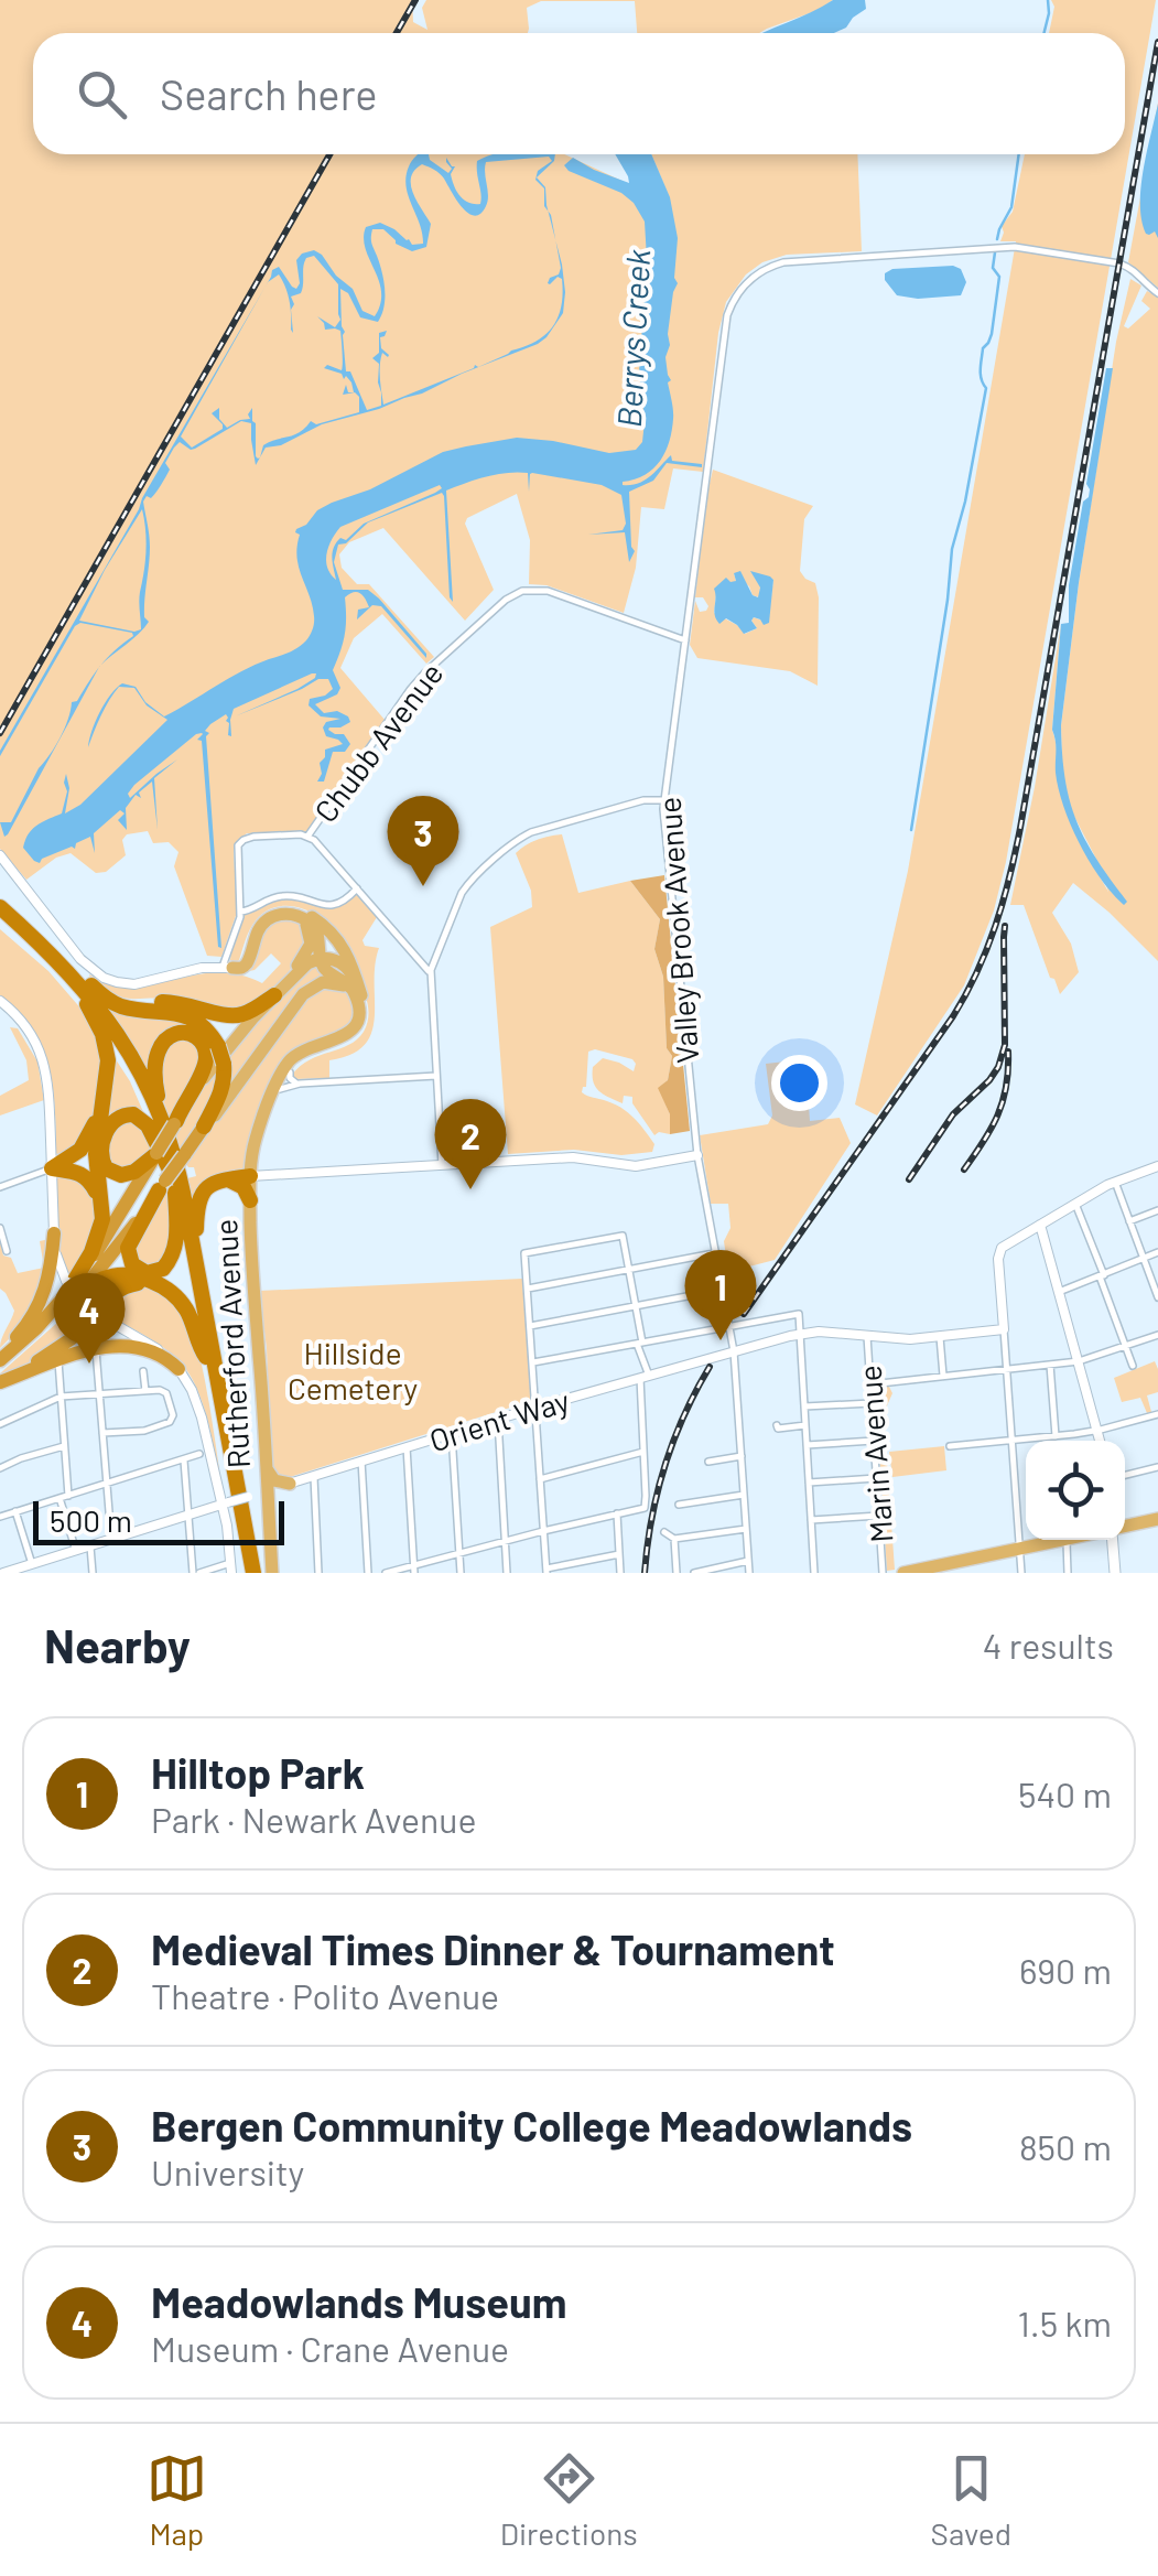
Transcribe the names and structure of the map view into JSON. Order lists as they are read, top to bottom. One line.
{"streets":{"main road":["Rutherford Avenue"],"street":["Chubb Avenue","Valley Brook Avenue","Orient Way","Marin Avenue"]},"crossings":[["Chubb Avenue","Valley Brook Avenue"],["Valley Brook Avenue","Orient Way"],["Rutherford Avenue","Orient Way"],["Orient Way","Marin Avenue"]],"water":["Berrys Creek"],"parks":["Hillside Cemetery"],"scale_bar":"500 m","page":{"search":"Search here","pins":["3","2","1","4"],"scale":"500 m","heading":["Nearby","4 results"],"list":[{"mark":"1","name":"Hilltop Park","note":"Park · Newark Avenue","value":"540 m"},{"mark":"2","name":"Medieval Times Dinner & Tournament","note":"Theatre · Polito Avenue","value":"690 m"},{"mark":"3","name":"Bergen Community College Meadowlands","note":"University","value":"850 m"},{"mark":"4","name":"Meadowlands Museum","note":"Museum · Crane Avenue","value":"1.5 km"}],"nav":["Map","Directions","Saved"]}}
